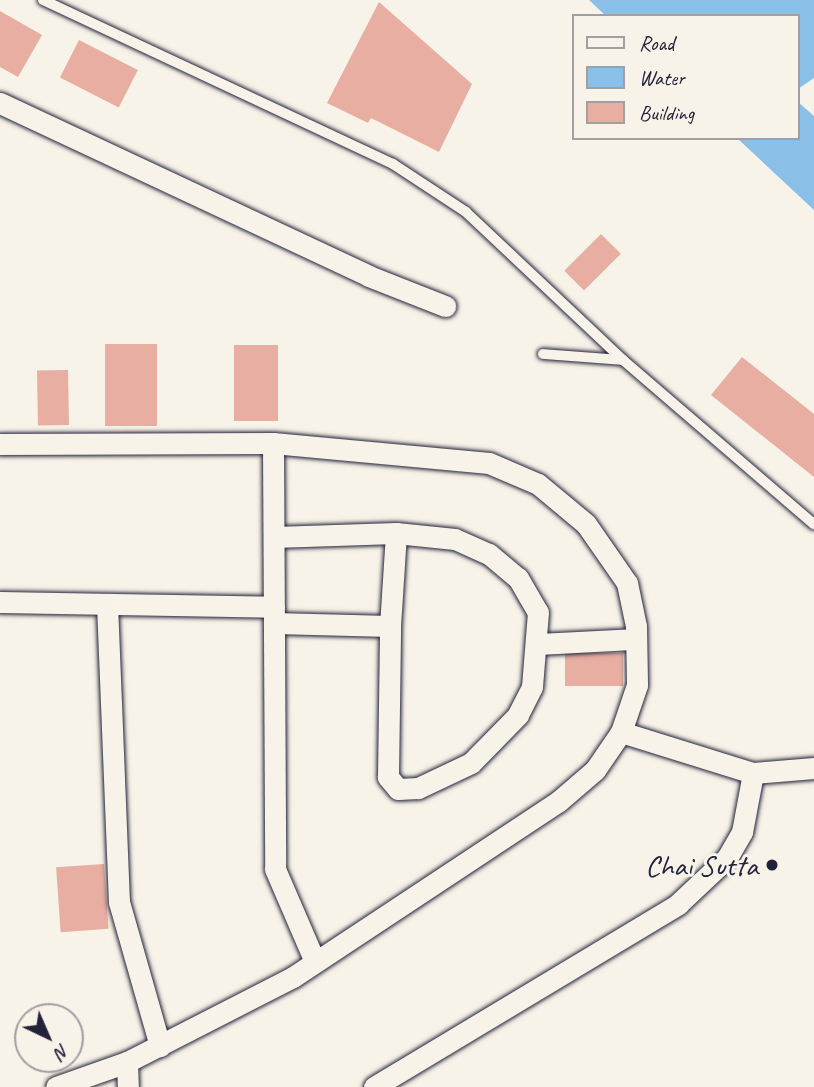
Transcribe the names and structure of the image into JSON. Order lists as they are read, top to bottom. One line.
{"places":["Chai Sutta"],"legend":["Road","Water","Building"],"north":"bottom right"}
